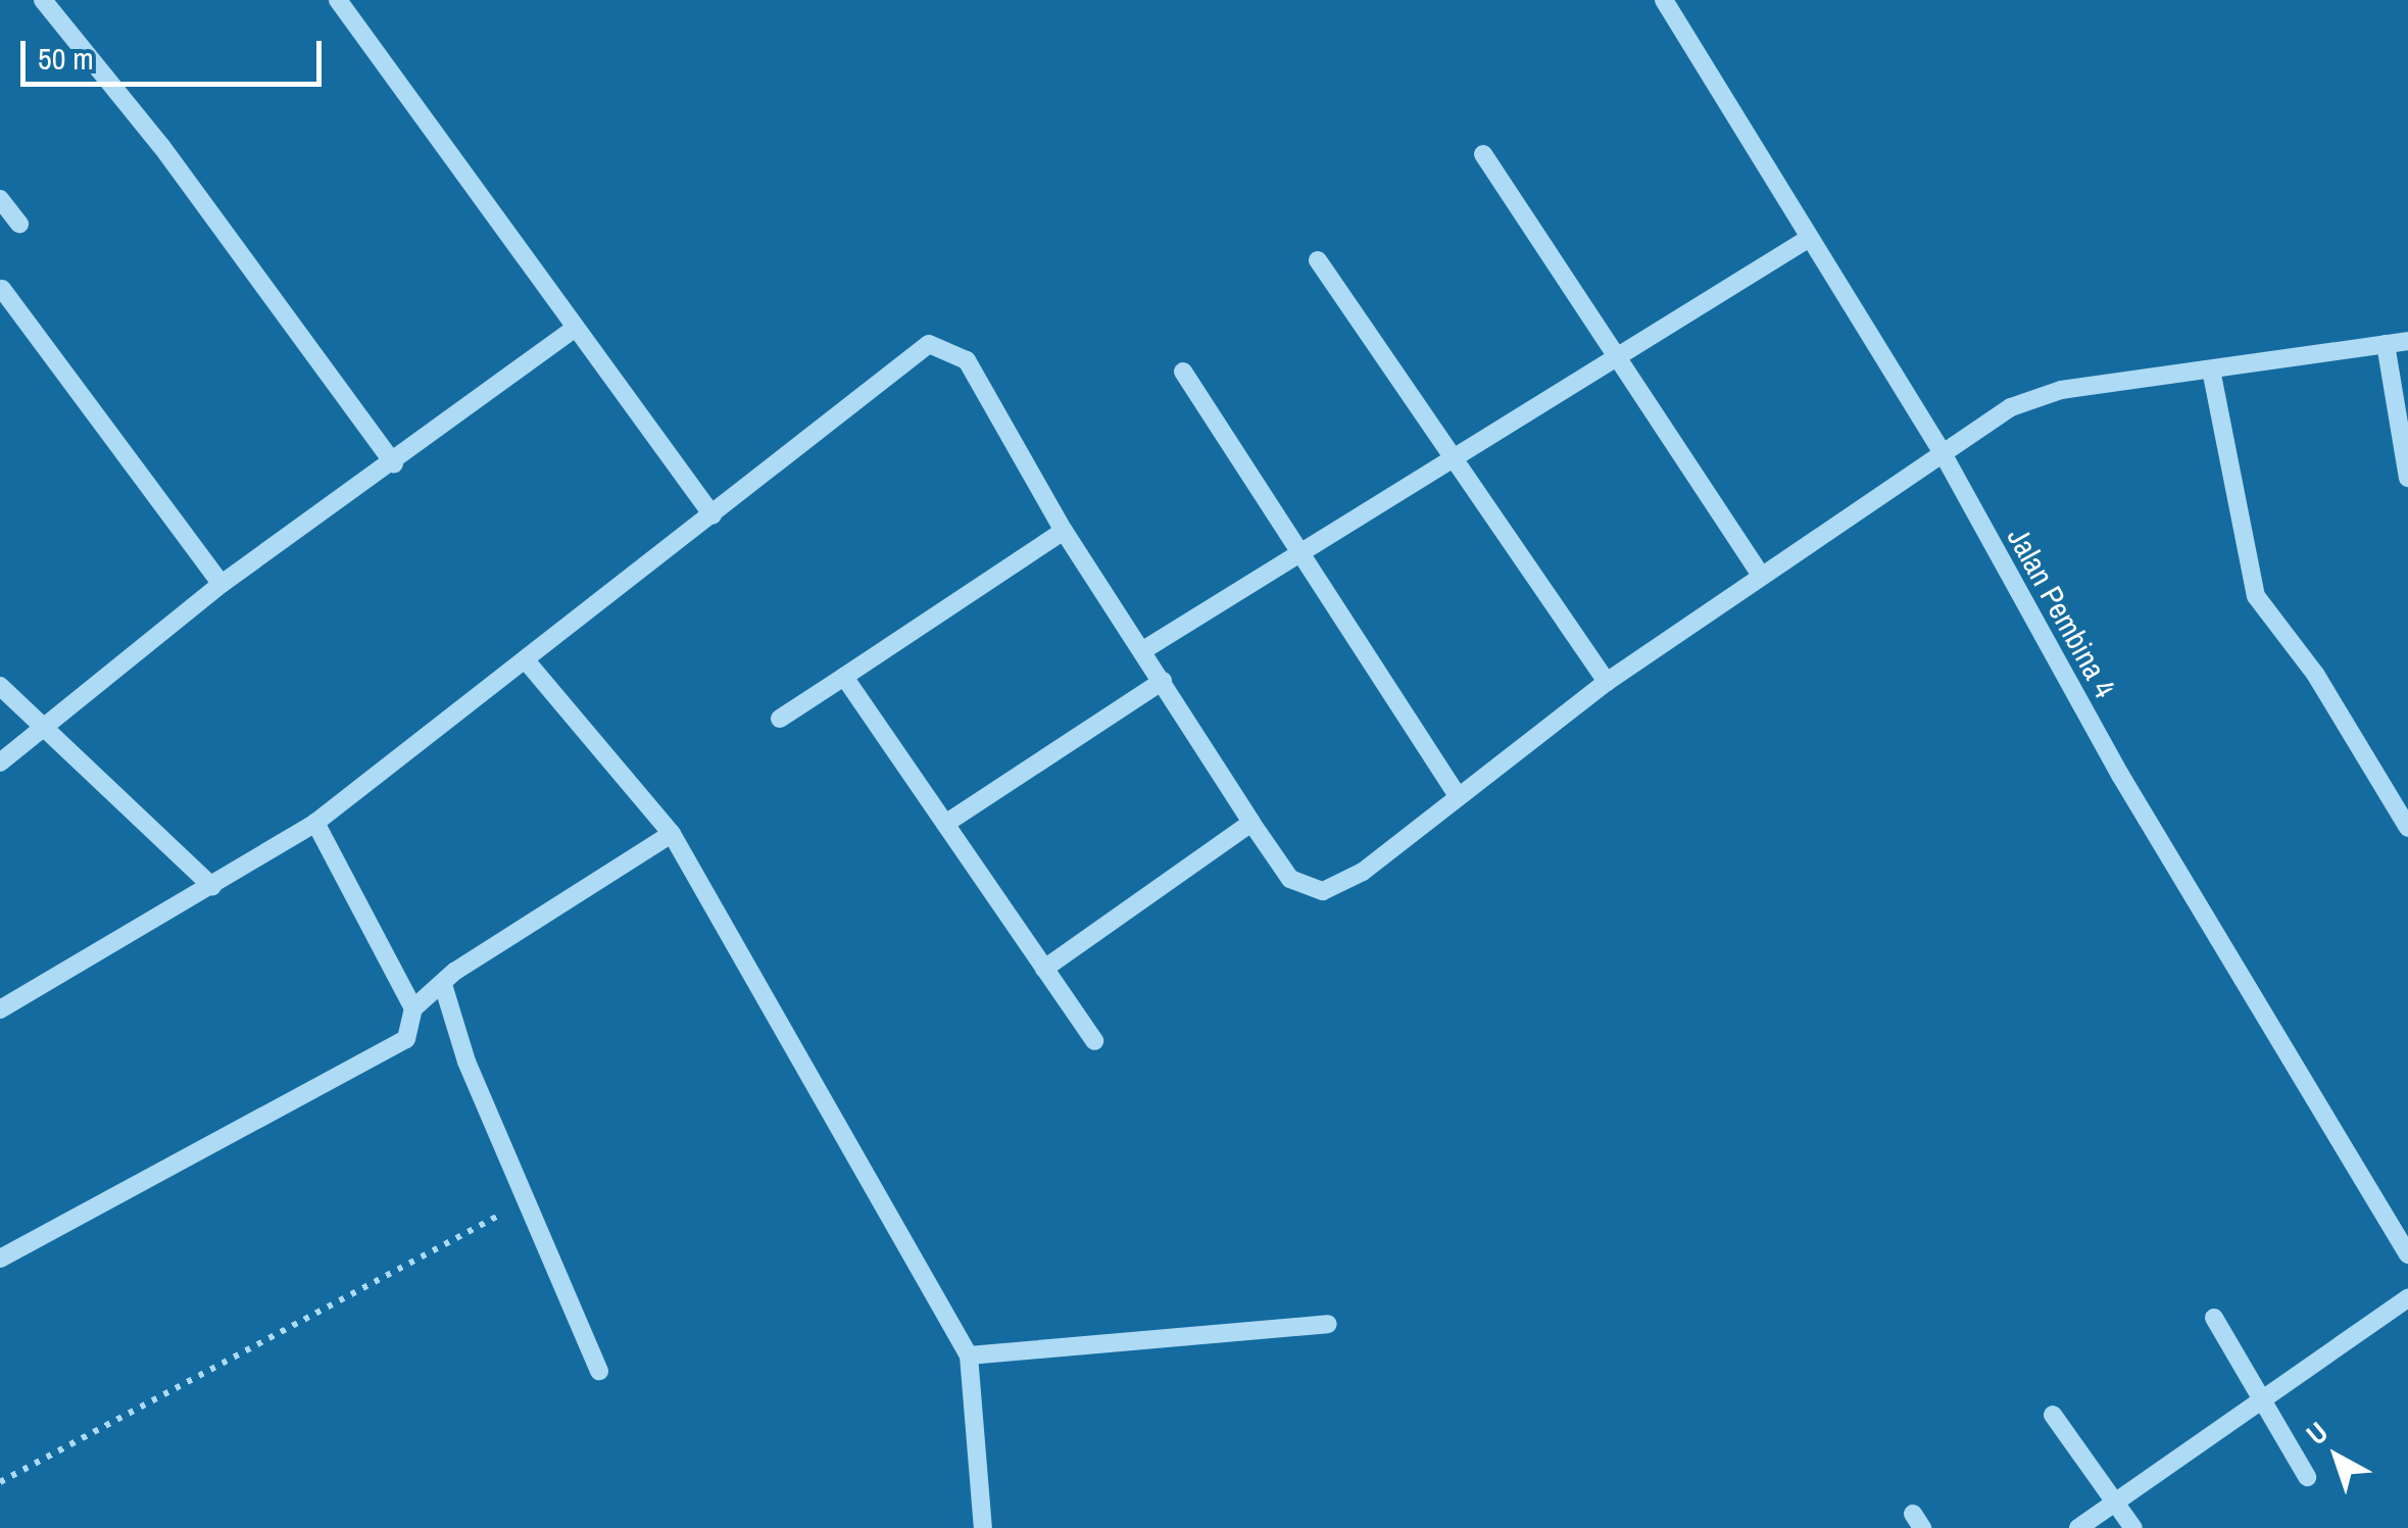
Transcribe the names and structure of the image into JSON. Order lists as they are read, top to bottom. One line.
{"streets":{"street":["Jalan Pembina 4"]},"scale_bar":"50 m","north":"top left"}
